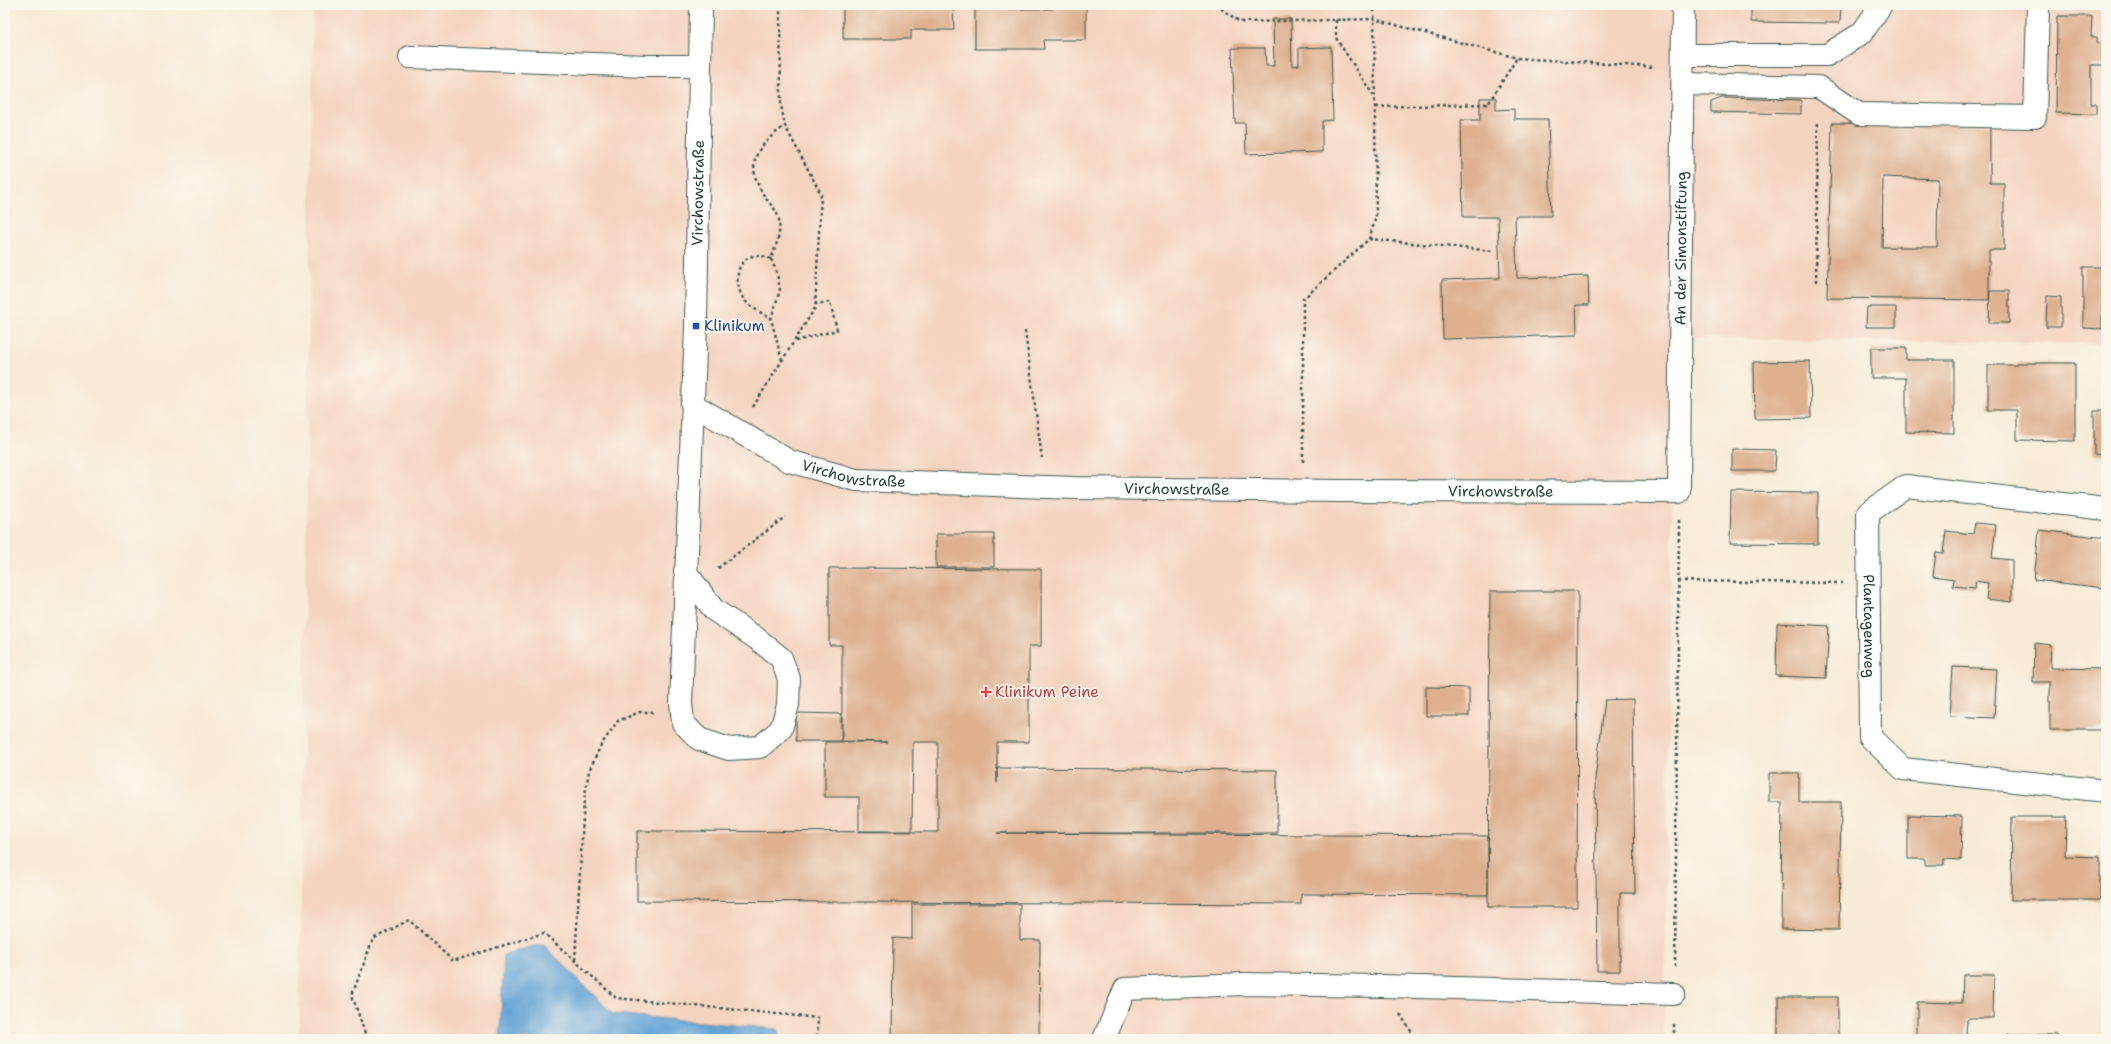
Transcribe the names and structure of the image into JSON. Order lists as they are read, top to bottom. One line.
{"streets":{"street":["Virchowstraße","An der Simonstiftung","Plantagenweg"]},"crossings":[["Virchowstraße","An der Simonstiftung"]],"places":{"transit":["Klinikum"],"health":["Klinikum Peine"]}}
